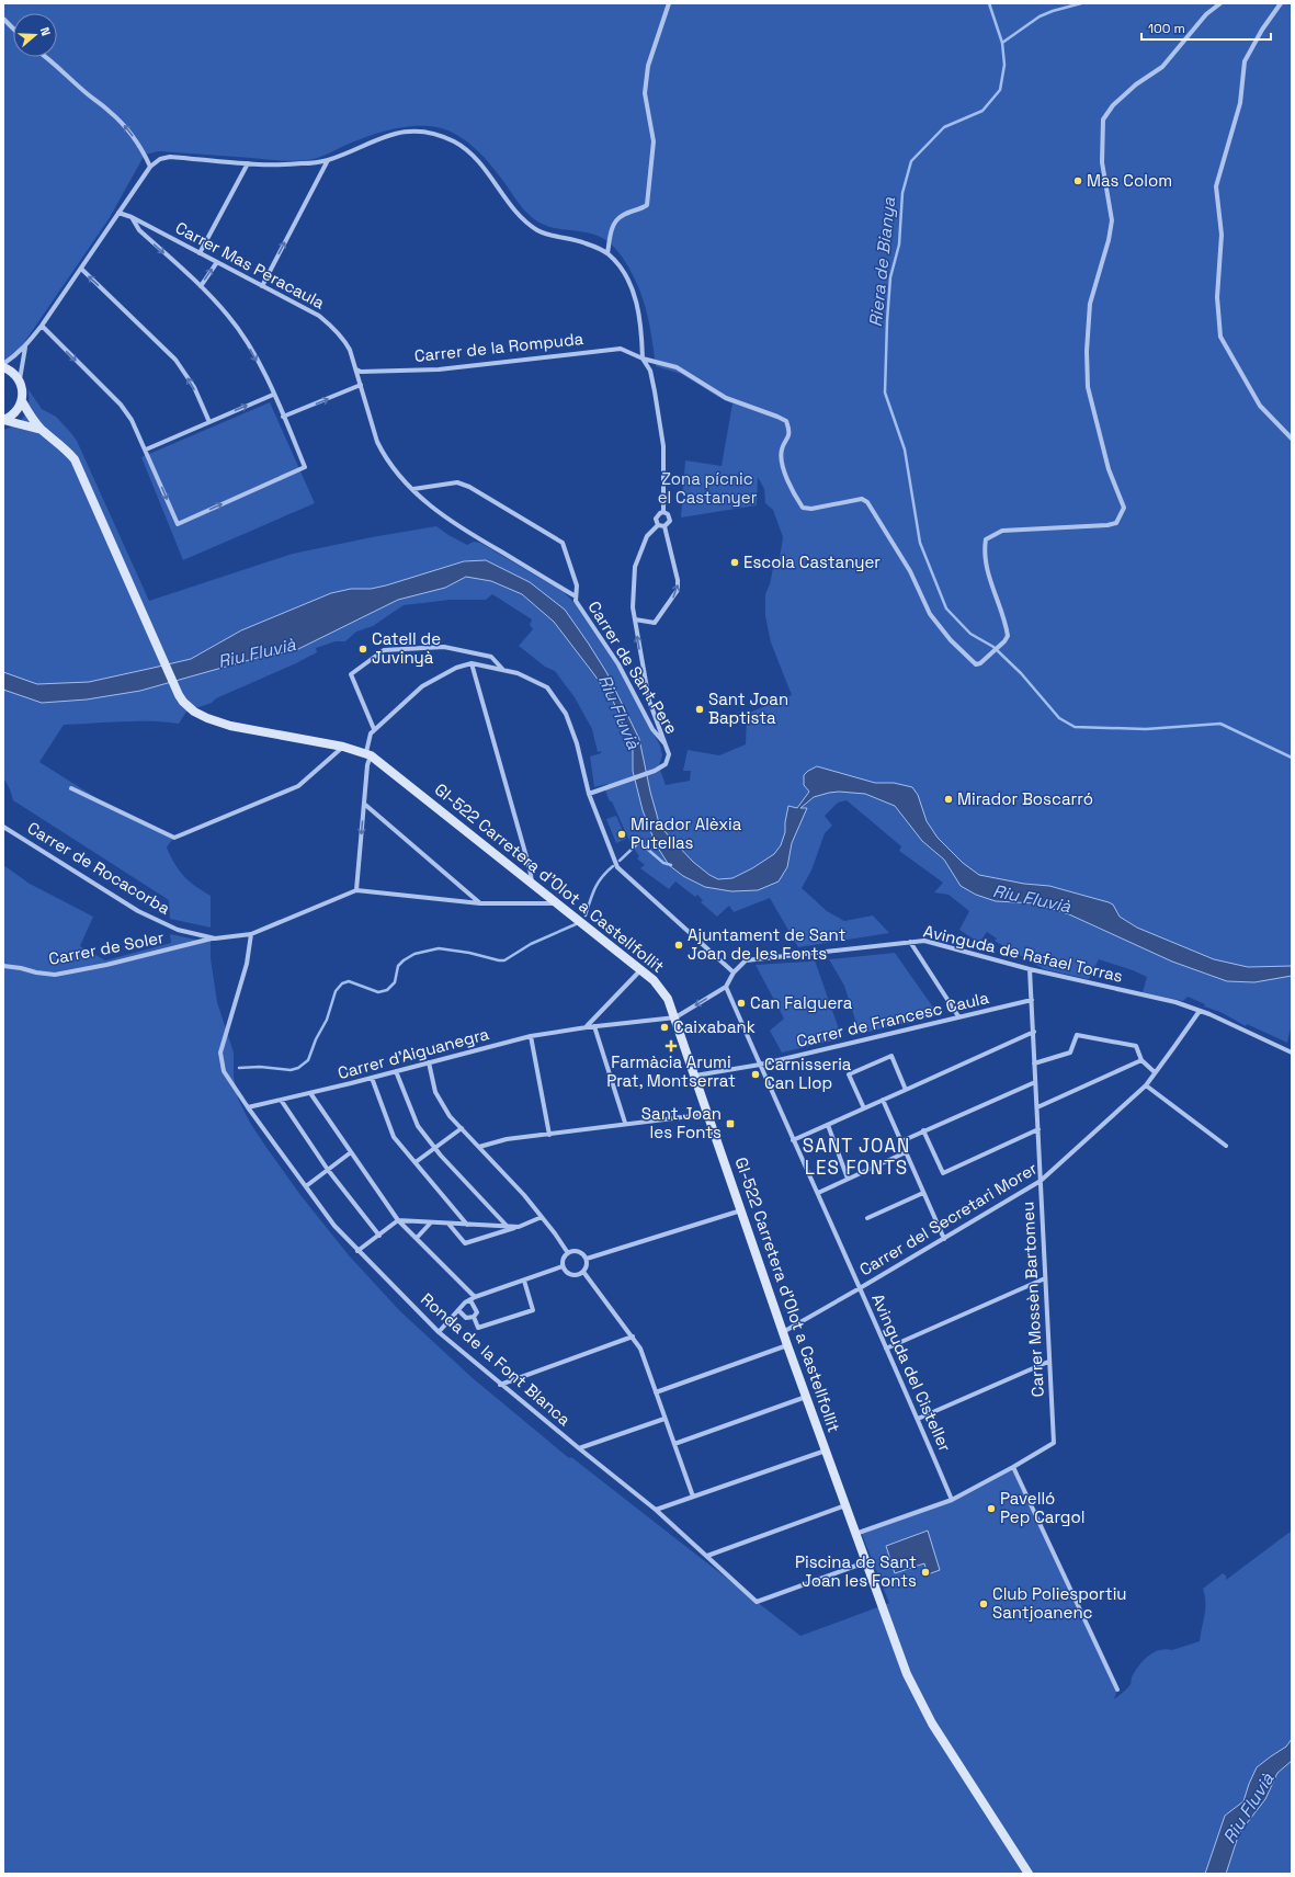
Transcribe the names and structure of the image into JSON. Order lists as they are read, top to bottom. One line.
{"streets":{"street":["Carrer Mas Peracaula","Carrer de la Rompuda","Carrer de Sant Pere","Carrer de Rocacorba","GI-522 Carretera d'Olot a Castellfollit","Carrer de Soler","Avinguda de Rafael Torras","Carrer de Francesc Caula","Carrer d'Aiguanegra","Carrer del Secretari Morer","Carrer Mossèn Bartomeu","Ronda de la Font Blanca","Avinguda del Cisteller"]},"crossings":[["Carrer Mas Peracaula","Carrer de la Rompuda"],["Carrer de Rocacorba","Carrer de Soler"],["Carrer de Rocacorba","Ronda de la Font Blanca"],["GI-522 Carretera d'Olot a Castellfollit","Carrer de Francesc Caula"],["GI-522 Carretera d'Olot a Castellfollit","Carrer d'Aiguanegra"],["GI-522 Carretera d'Olot a Castellfollit","Carrer del Secretari Morer"],["GI-522 Carretera d'Olot a Castellfollit","Ronda de la Font Blanca"],["Avinguda de Rafael Torras","Carrer del Secretari Morer"],["Avinguda de Rafael Torras","Carrer Mossèn Bartomeu"],["Avinguda de Rafael Torras","Avinguda del Cisteller"],["Carrer de Francesc Caula","Carrer Mossèn Bartomeu"],["Carrer de Francesc Caula","Avinguda del Cisteller"],["Carrer d'Aiguanegra","Ronda de la Font Blanca"],["Carrer del Secretari Morer","Carrer Mossèn Bartomeu"],["Carrer del Secretari Morer","Avinguda del Cisteller"]],"districts":["SANT JOAN LES FONTS"],"water":["Riera de Bianya","Riu Fluvià"],"parks":["Zona pícnic el Castanyer"],"places":{"other":["Mas Colom","Escola Castanyer","Catell de Juvinyà","Sant Joan Baptista","Mirador Boscarró","Mirador Alèxia Putellas","Ajuntament de Sant Joan de les Fonts","Can Falguera","Caixabank","Carnisseria Can Llop","Pavelló Pep Cargol","Piscina de Sant Joan les Fonts","Club Poliesportiu Santjoanenc"],"health":["Farmàcia Arumi Prat, Montserrat"],"transit":["Sant Joan les Fonts"]},"scale_bar":"100 m","north":"right"}
